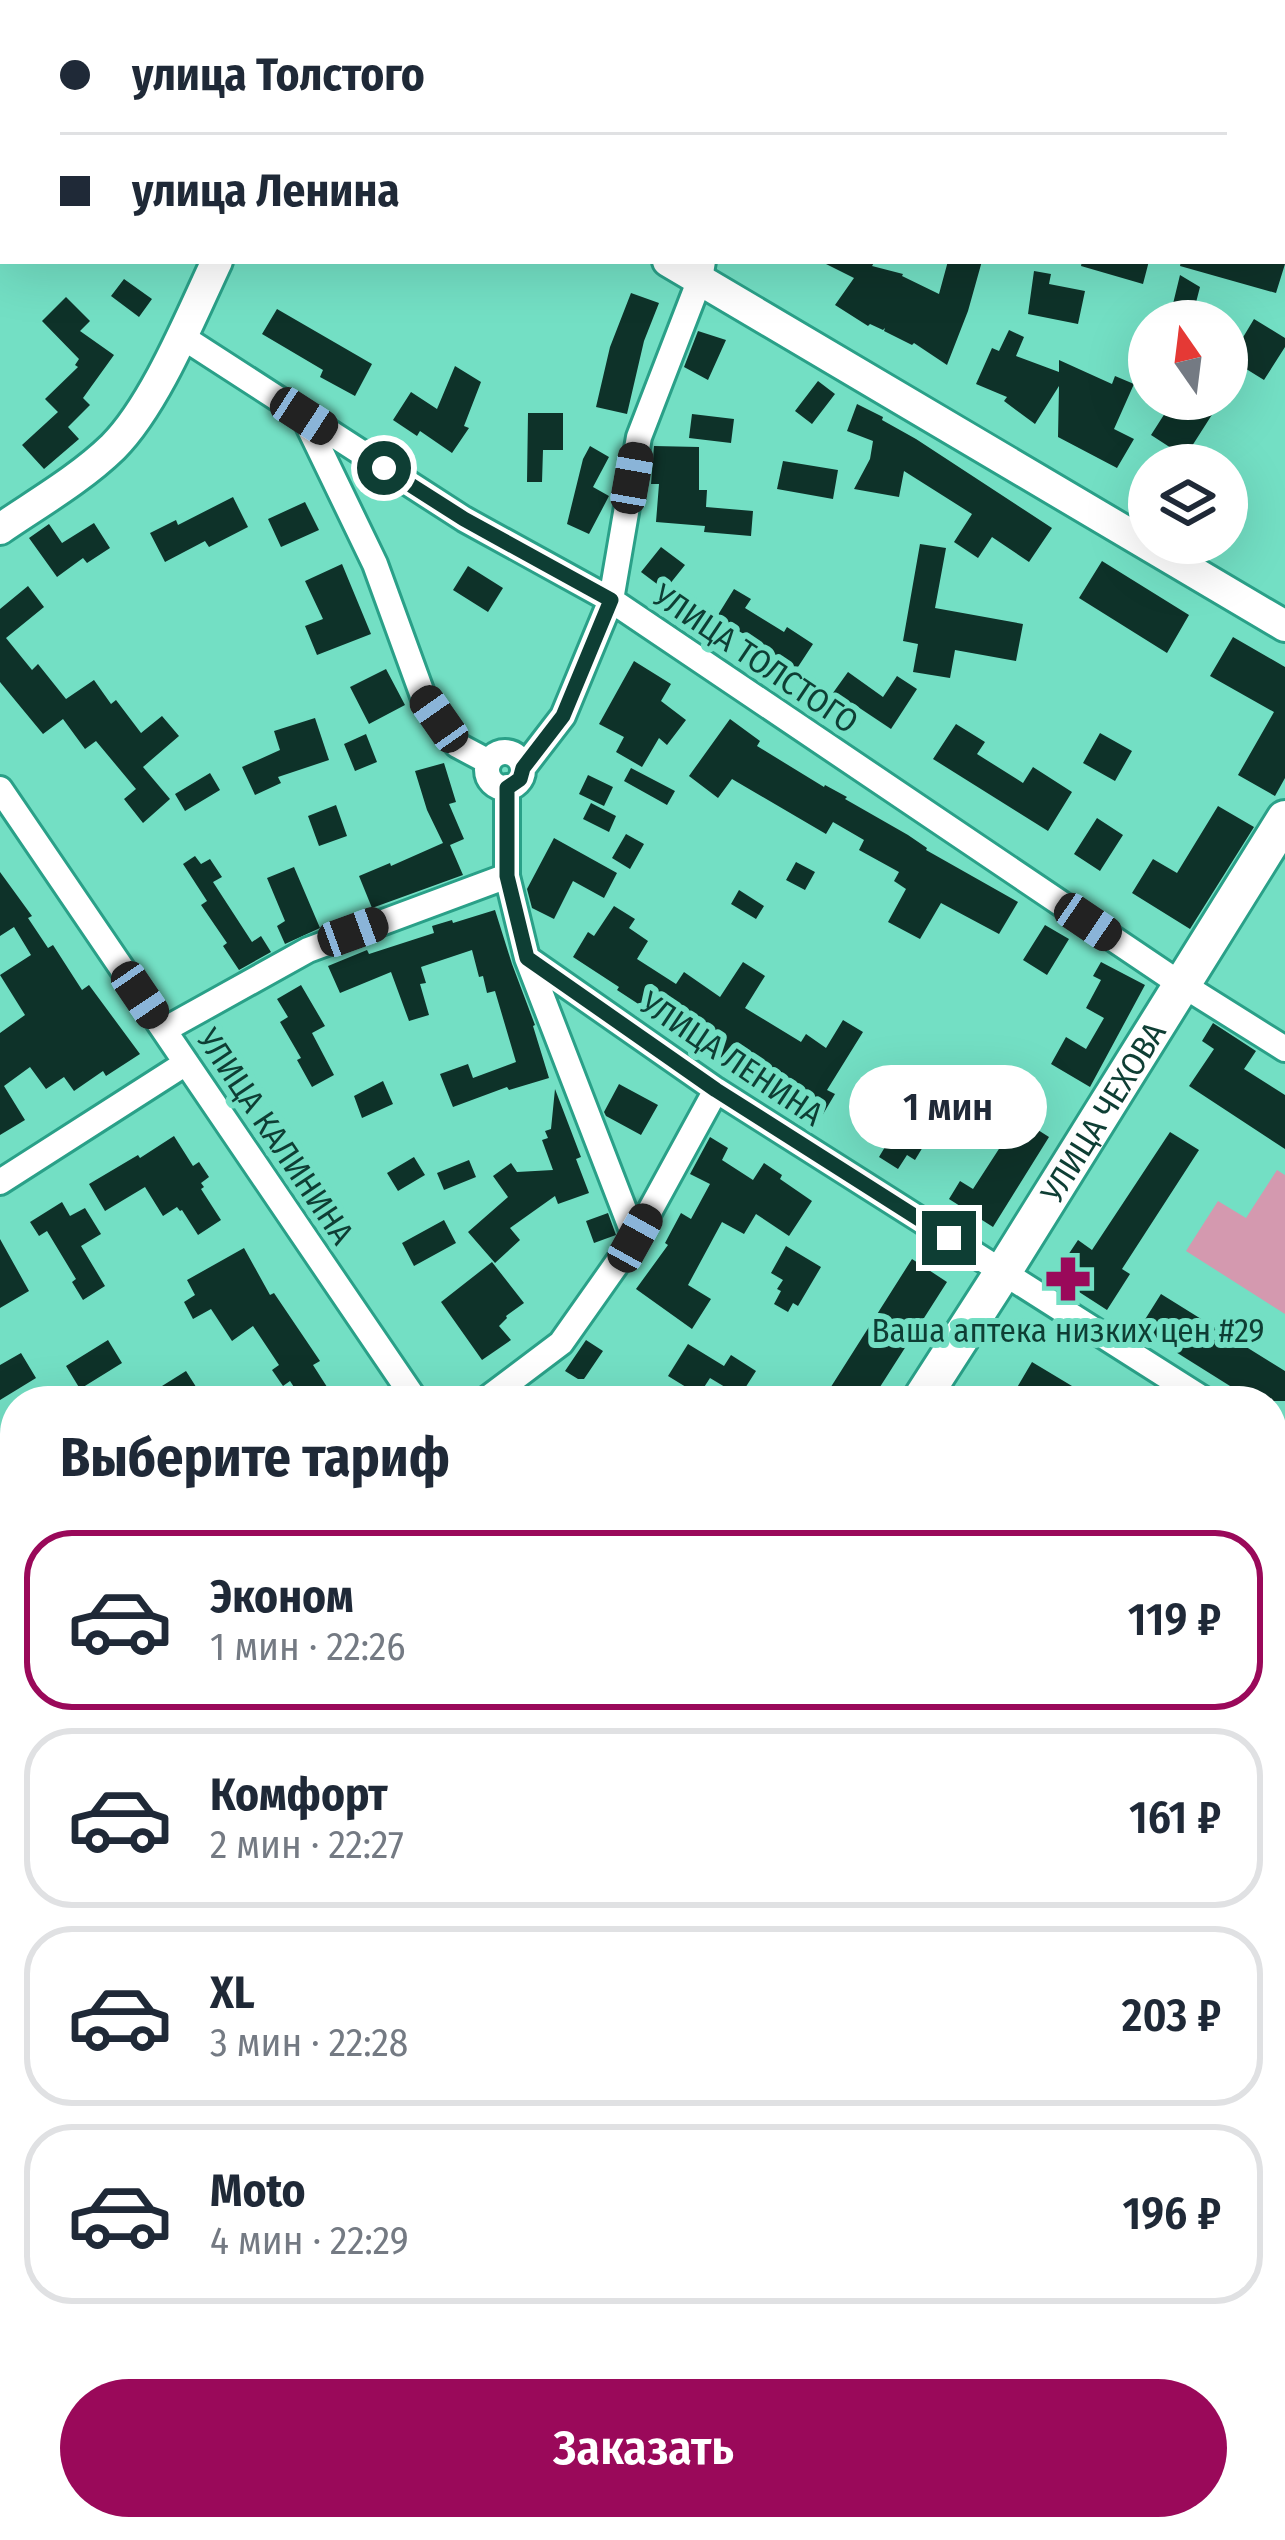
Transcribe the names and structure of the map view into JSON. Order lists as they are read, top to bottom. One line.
{"streets":{"main road":["УЛИЦА ЧЕХОВА"],"street":["УЛИЦА ТОЛСТОГО","УЛИЦА ЛЕНИНА","УЛИЦА КАЛИНИНА"]},"crossings":[["УЛИЦА ТОЛСТОГО","УЛИЦА ЧЕХОВА"],["УЛИЦА ЛЕНИНА","УЛИЦА ЧЕХОВА"]],"places":{"pharmacy":["Ваша аптека низких цен #29"]},"north":"top","page":{"banner":["улица Толстого","улица Ленина"],"bubble":"1 мин","heading":"Выберите тариф","list":[{"name":"Эконом","note":"1 мин · 22:26","value":"119 ₽"},{"name":"Комфорт","note":"2 мин · 22:27","value":"161 ₽"},{"name":"XL","note":"3 мин · 22:28","value":"203 ₽"},{"name":"Moto","note":"4 мин · 22:29","value":"196 ₽"}],"buttons":"Заказать"}}
